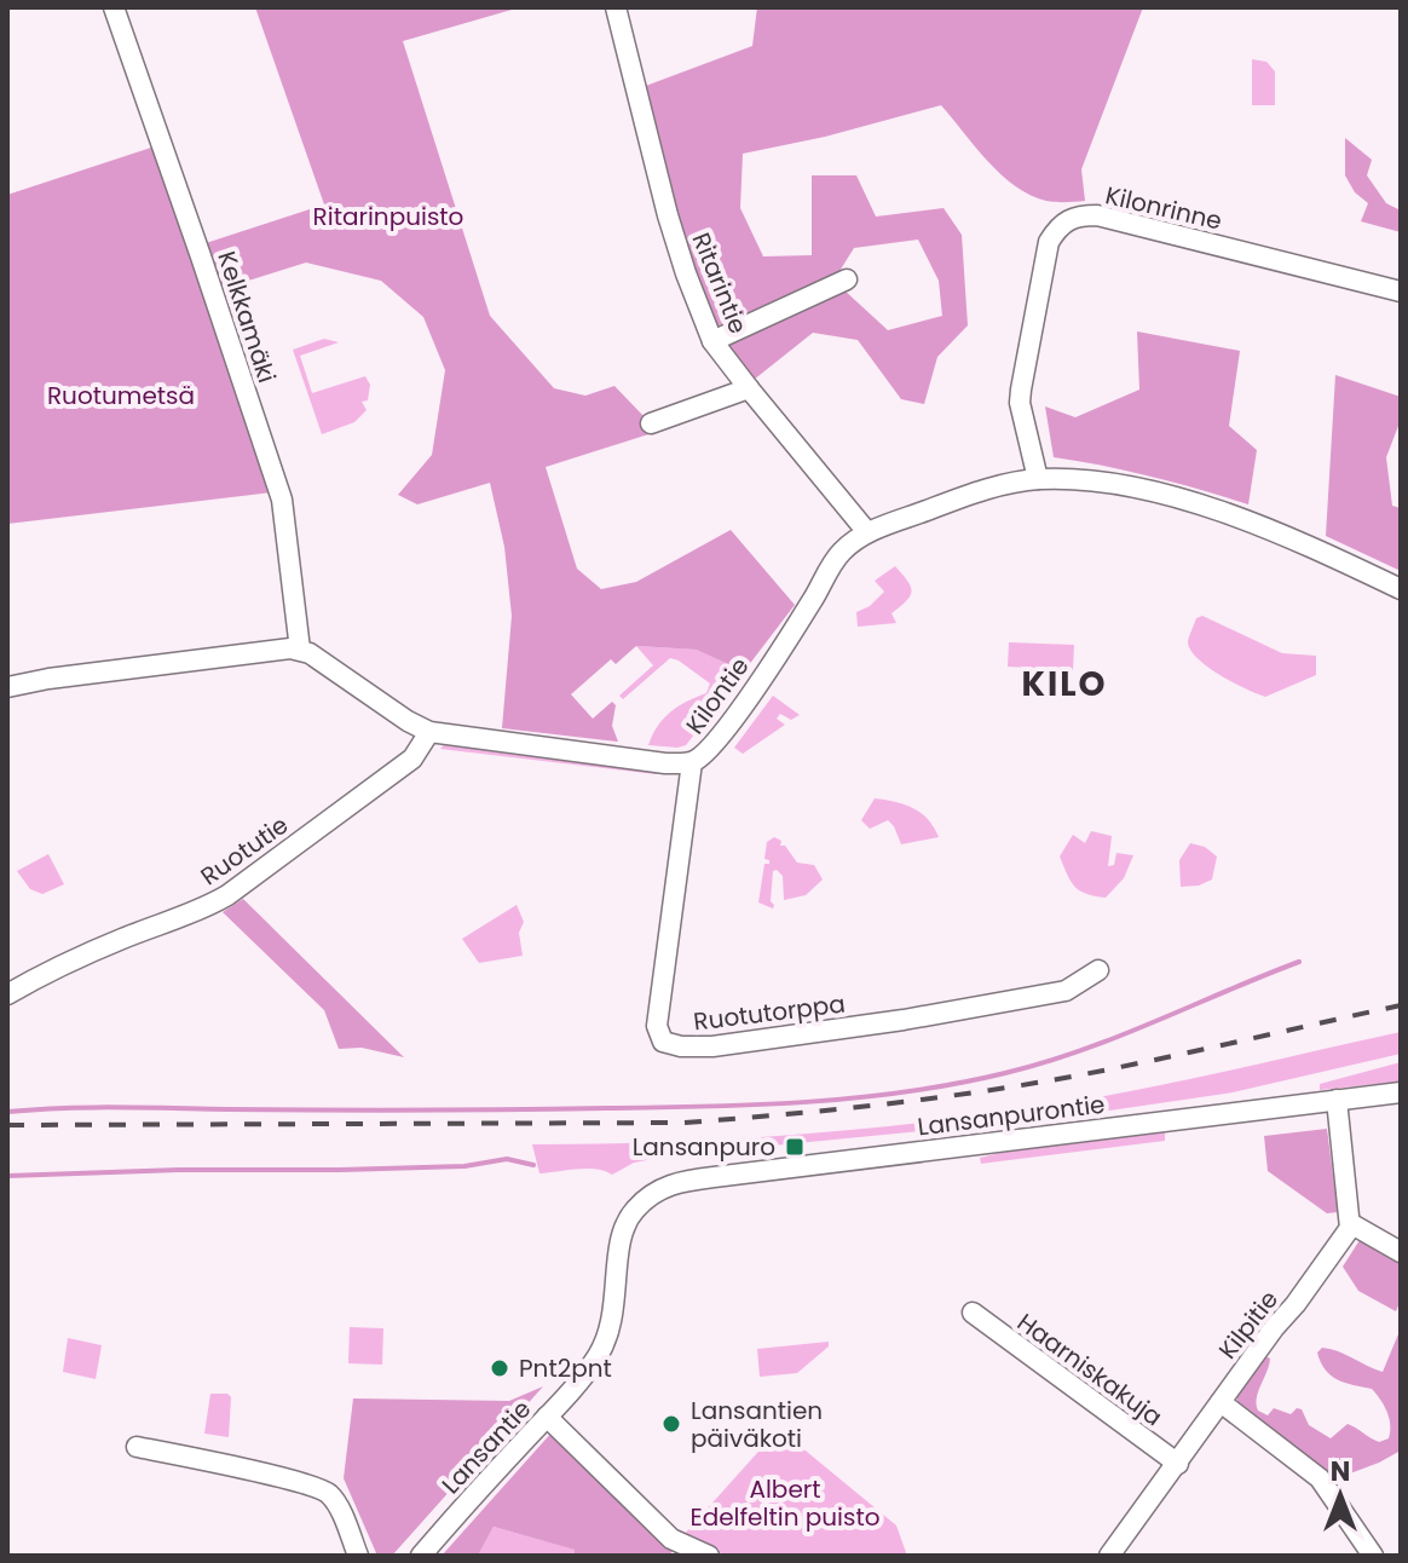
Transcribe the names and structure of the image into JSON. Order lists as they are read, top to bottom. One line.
{"streets":{"street":["Kilonrinne","Ritarintie","Kelkkamäki","Kilontie","Ruotutie","Ruotutorppa","Lansanpurontie","Kilpitie","Haarniskakuja","Lansantie"]},"crossings":[["Kilonrinne","Kilontie"],["Ritarintie","Kilontie"],["Kelkkamäki","Kilontie"],["Kilontie","Ruotutie"],["Kilontie","Ruotutorppa"],["Lansanpurontie","Lansantie"],["Kilpitie","Haarniskakuja"]],"districts":["KILO"],"parks":["Ritarinpuisto","Ruotumetsä","Albert Edelfeltin puisto"],"places":{"transit":["Lansanpuro"],"other":["Pnt2pnt","Lansantien päiväkoti"]},"north":"top"}
